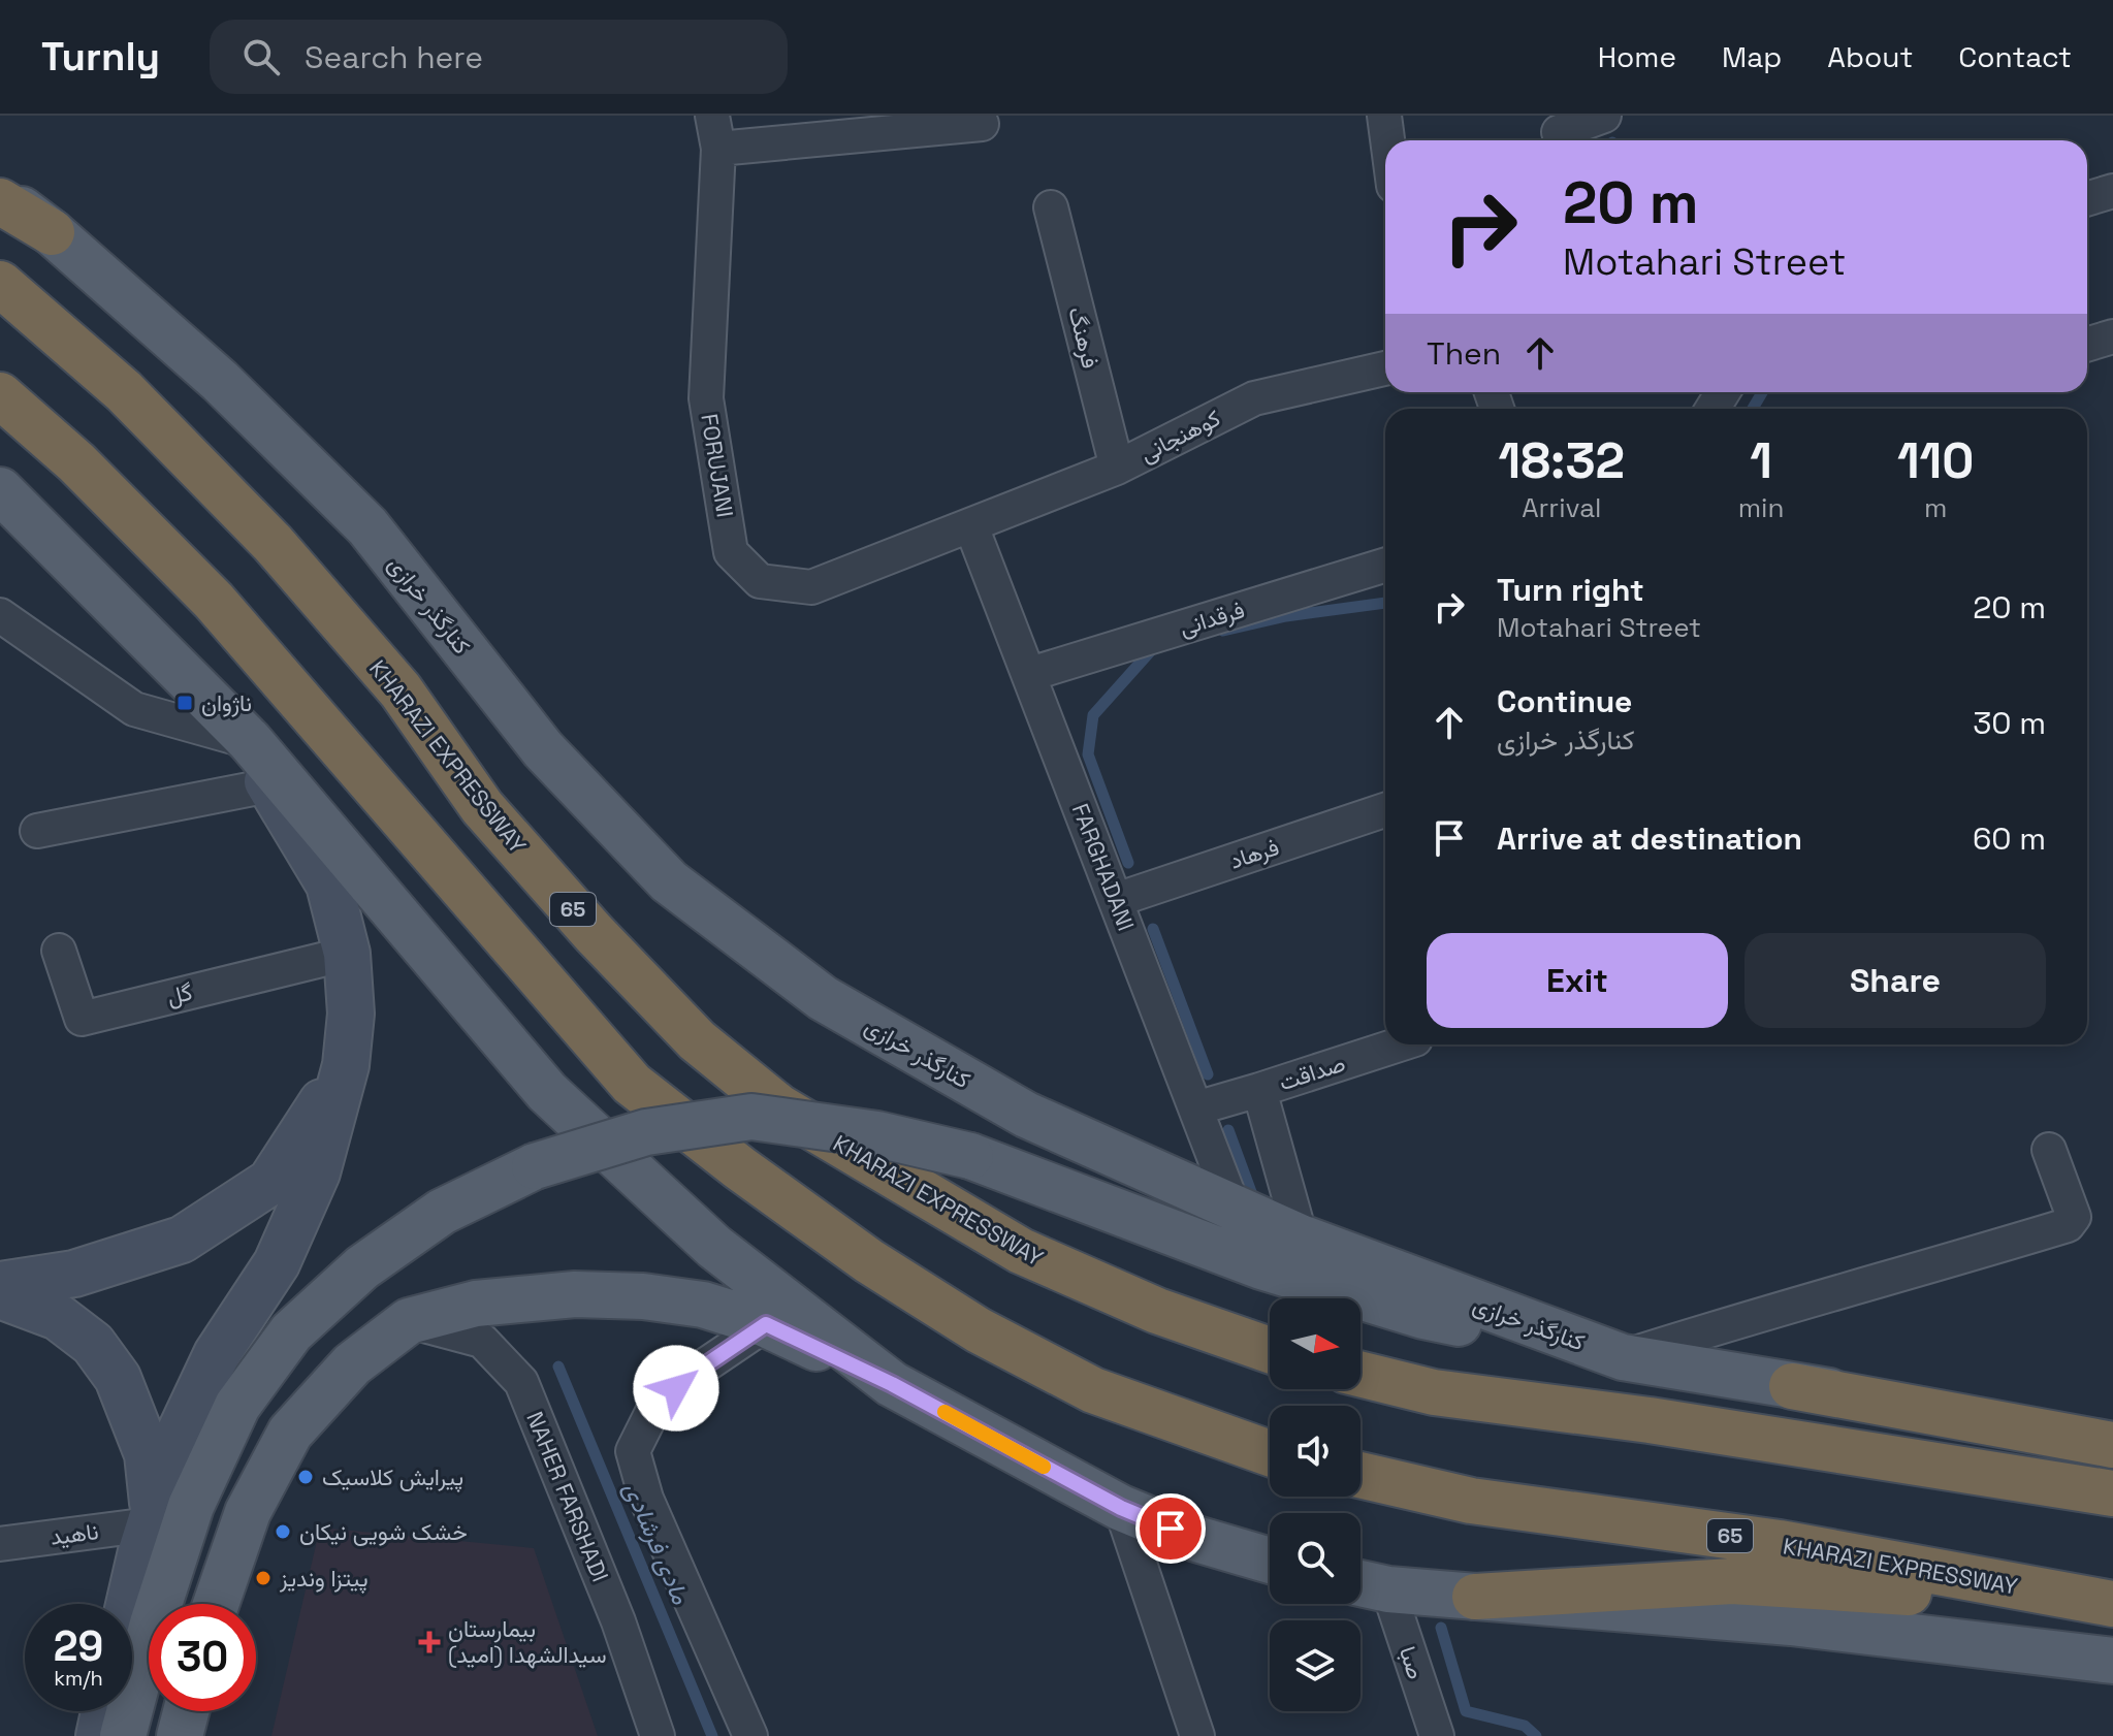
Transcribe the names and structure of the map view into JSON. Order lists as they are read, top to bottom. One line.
{"streets":{"highway":["KHARAZI EXPRESSWAY","65"],"main road":["کنارگذر خرازی"],"street":["فرهنگ","کوهنجانی","FORUJANI","فرقدانی","فرهاد","FARGHADANI","گل","صداقت","NAHER FARSHADI","ناهید","صبا"]},"crossings":[["فرهنگ","کوهنجانی"],["کوهنجانی","FORUJANI"],["کوهنجانی","FARGHADANI"],["FORUJANI","FARGHADANI"],["کنارگذر خرازی","FARGHADANI"],["کنارگذر خرازی","صداقت"],["فرقدانی","FARGHADANI"],["فرهاد","FARGHADANI"]],"water":["مادی فرشادی"],"places":{"transit":["ناژوان"],"other":["پیرایش کلاسیک","خشک شویی نیکان","پیتزا وندیز"],"health":["بیمارستان سیدالشهدا (امید)"]},"north":"right","page":{"header":"Turnly","search":"Search here","nav":["Home","Map","About","Contact"],"turn":["20 m","Motahari Street"],"then":"Then","eta":["18:32","Arrival","1","min","110","m"],"list":[{"name":"Turn right","note":"Motahari Street","value":"20 m"},{"name":"Continue","note":"کنارگذر خرازی","value":"30 m"},{"name":"Arrive at destination","value":"60 m"}],"buttons":["Exit","Share"],"speed":"29 km/h","limit":"30"}}
